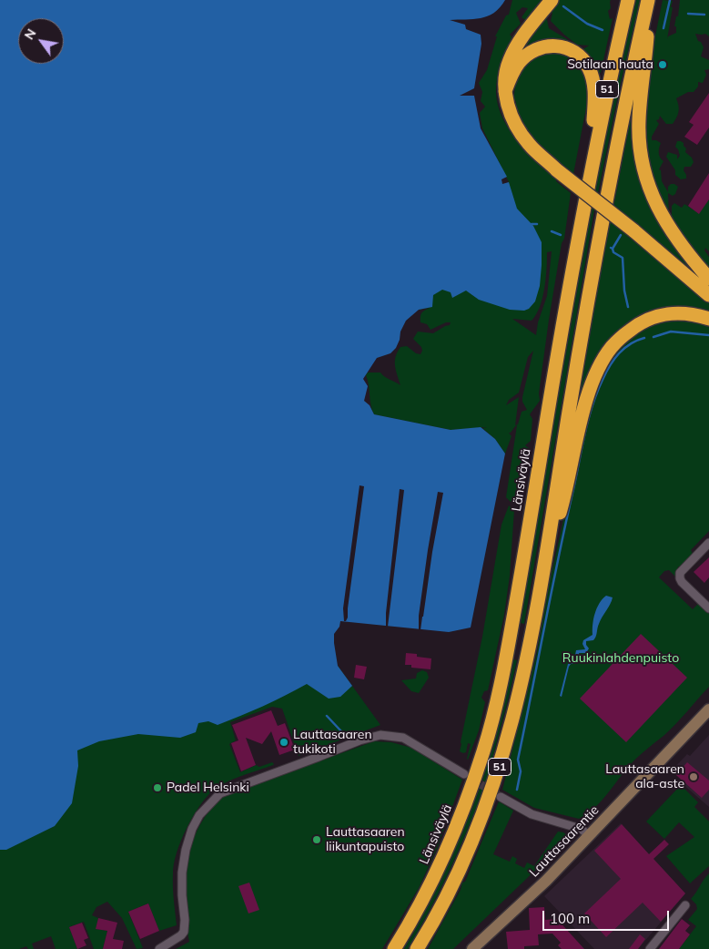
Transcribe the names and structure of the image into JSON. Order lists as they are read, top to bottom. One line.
{"streets":{"highway":["51","Länsiväylä"],"main road":["Lauttasaarentie"]},"parks":["Ruukinlahdenpuisto"],"places":["Sotilaan hauta","Lauttasaaren tukikoti","Lauttasaaren ala-aste","Padel Helsinki","Lauttasaaren liikuntapuisto"],"scale_bar":"100 m","north":"top left"}
